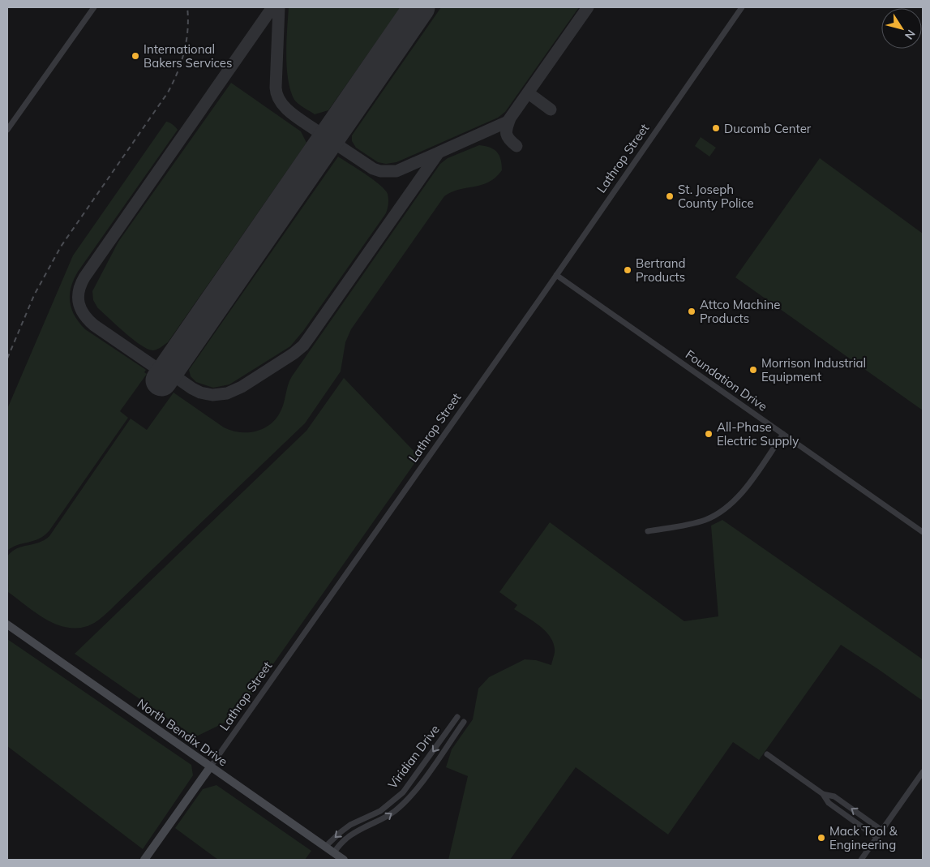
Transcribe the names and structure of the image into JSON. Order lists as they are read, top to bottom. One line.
{"streets":{"street":["Lathrop Street","Foundation Drive","North Bendix Drive","Viridian Drive"]},"crossings":[["Lathrop Street","Foundation Drive"],["Lathrop Street","North Bendix Drive"],["North Bendix Drive","Viridian Drive"]],"places":["International Bakers Services","Ducomb Center","St. Joseph County Police","Bertrand Products","Attco Machine Products","Morrison Industrial Equipment","All-Phase Electric Supply","Mack Tool & Engineering"],"north":"bottom right"}
